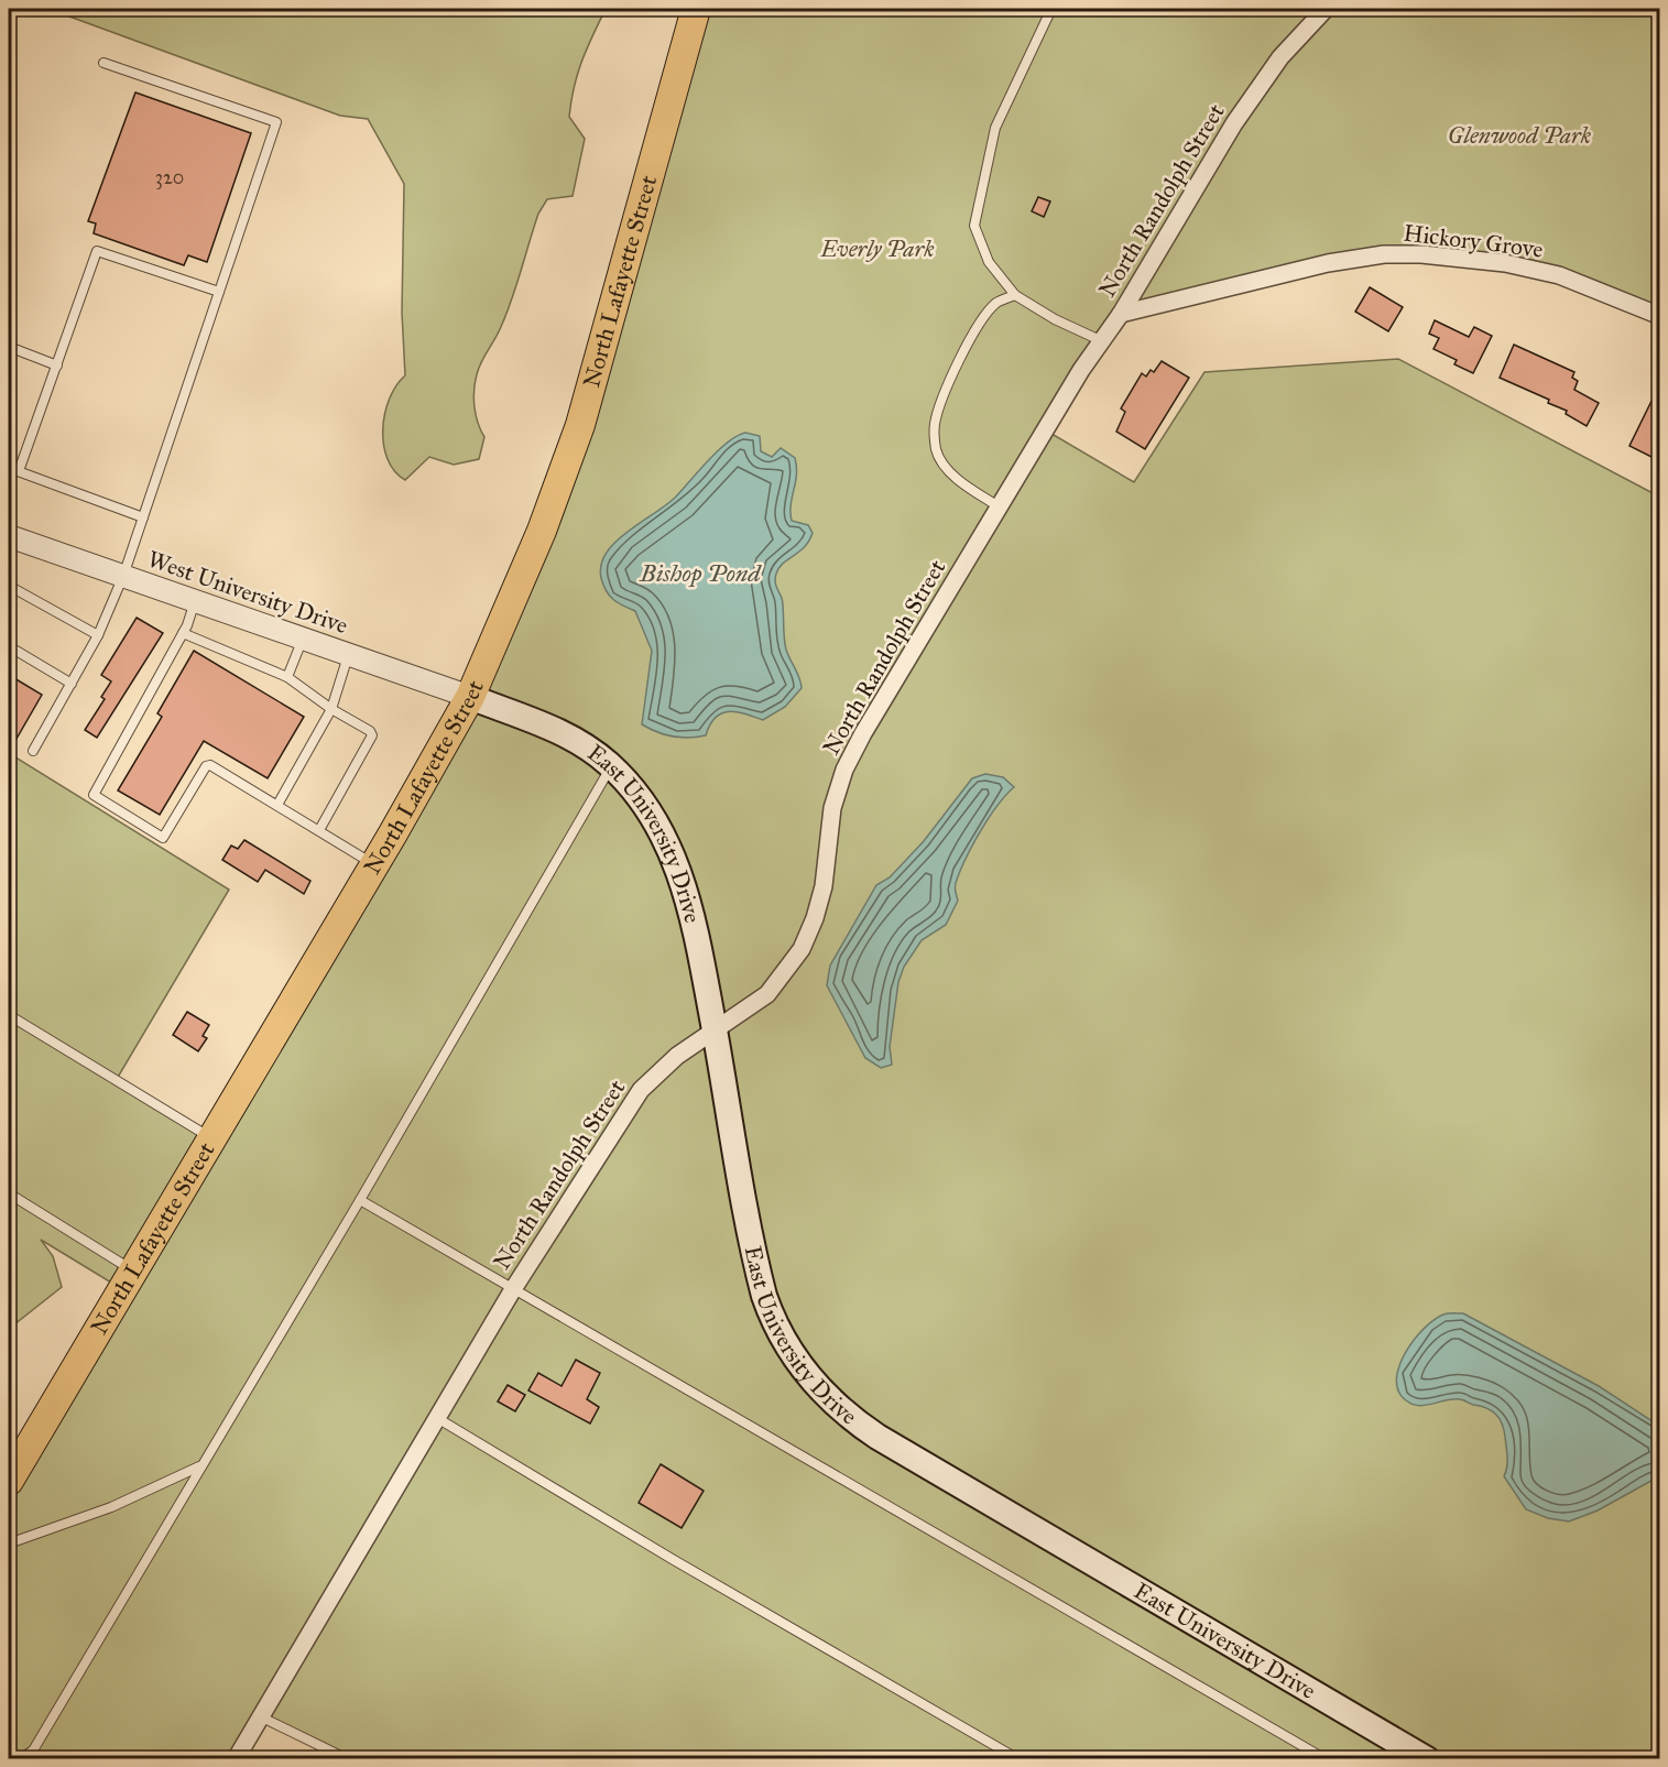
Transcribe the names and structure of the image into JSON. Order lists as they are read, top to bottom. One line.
{"streets":{"highway":["North Lafayette Street"],"main road":["East University Drive"],"street":["North Randolph Street","Hickory Grove","West University Drive"]},"crossings":[["North Randolph Street","Hickory Grove"],["North Randolph Street","East University Drive"],["North Lafayette Street","West University Drive"],["North Lafayette Street","East University Drive"],["West University Drive","East University Drive"]],"water":["Bishop Pond"],"parks":["Glenwood Park","Everly Park"],"house_numbers":["320"]}
